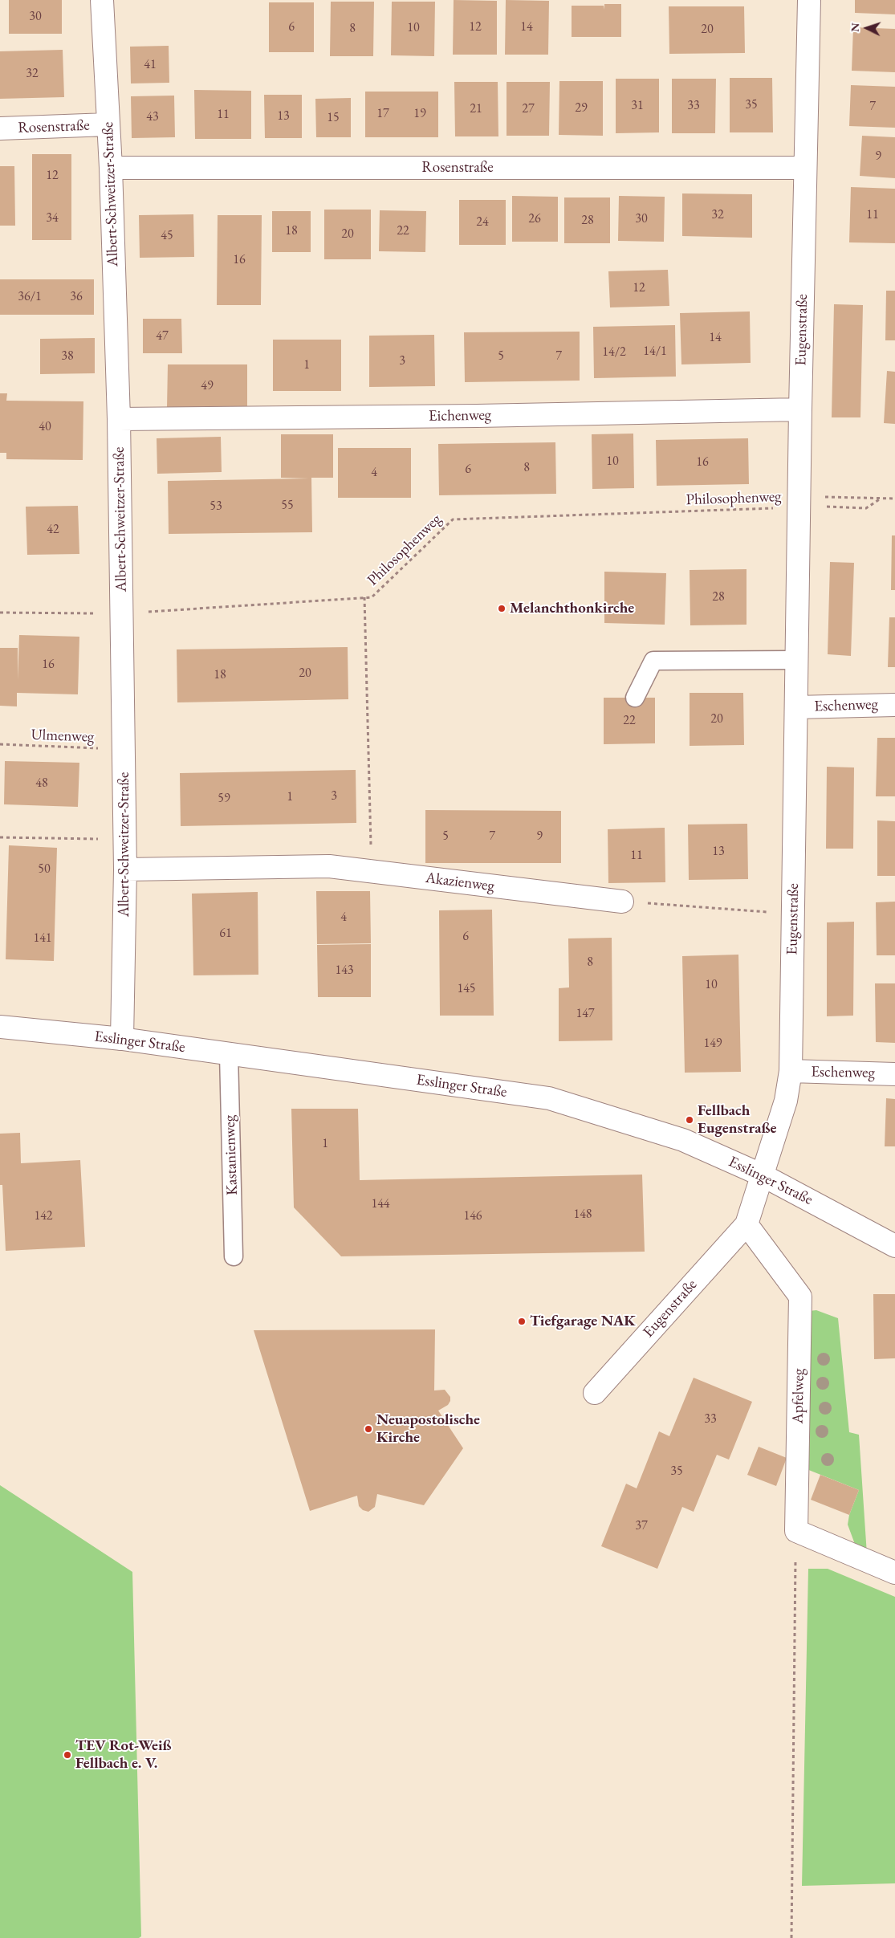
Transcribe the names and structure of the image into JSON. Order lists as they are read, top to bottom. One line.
{"streets":{"street":["Rosenstraße","Albert-Schweitzer-Straße","Eugenstraße","Eichenweg","Eschenweg","Akazienweg","Esslinger Straße","Apfelweg"],"lane":["Kastanienweg"],"path":["Philosophenweg","Ulmenweg"]},"crossings":[["Rosenstraße","Albert-Schweitzer-Straße"],["Rosenstraße","Eugenstraße"],["Albert-Schweitzer-Straße","Eichenweg"],["Albert-Schweitzer-Straße","Philosophenweg"],["Albert-Schweitzer-Straße","Ulmenweg"],["Albert-Schweitzer-Straße","Akazienweg"],["Albert-Schweitzer-Straße","Esslinger Straße"],["Eugenstraße","Eichenweg"],["Eugenstraße","Philosophenweg"],["Eugenstraße","Eschenweg"],["Eugenstraße","Esslinger Straße"],["Eugenstraße","Apfelweg"],["Esslinger Straße","Kastanienweg"]],"places":["Melanchthonkirche","Fellbach Eugenstraße","Tiefgarage NAK","Neuapostolische Kirche","TEV Rot-Weiß Fellbach e. V."],"house_numbers":["30","6","12","14","10","8","20","41","32","35","31","33","7","29","21","27","17","19","11","13","43","15","9","12","32","11","34","26","30","28","24","18","22","20","45","16","12","36/1","36","47","14","14/1","14/2","38","5","7","3","1","49","40","10","16","8","6","4","55","53","42","28","16","20","18","20","22","48","3","1","59","5","7","9","13","11","50","4","61","6","141","8","143","10","145","147","149","1","144","148","142","146","33","35","37"],"north":"left"}
